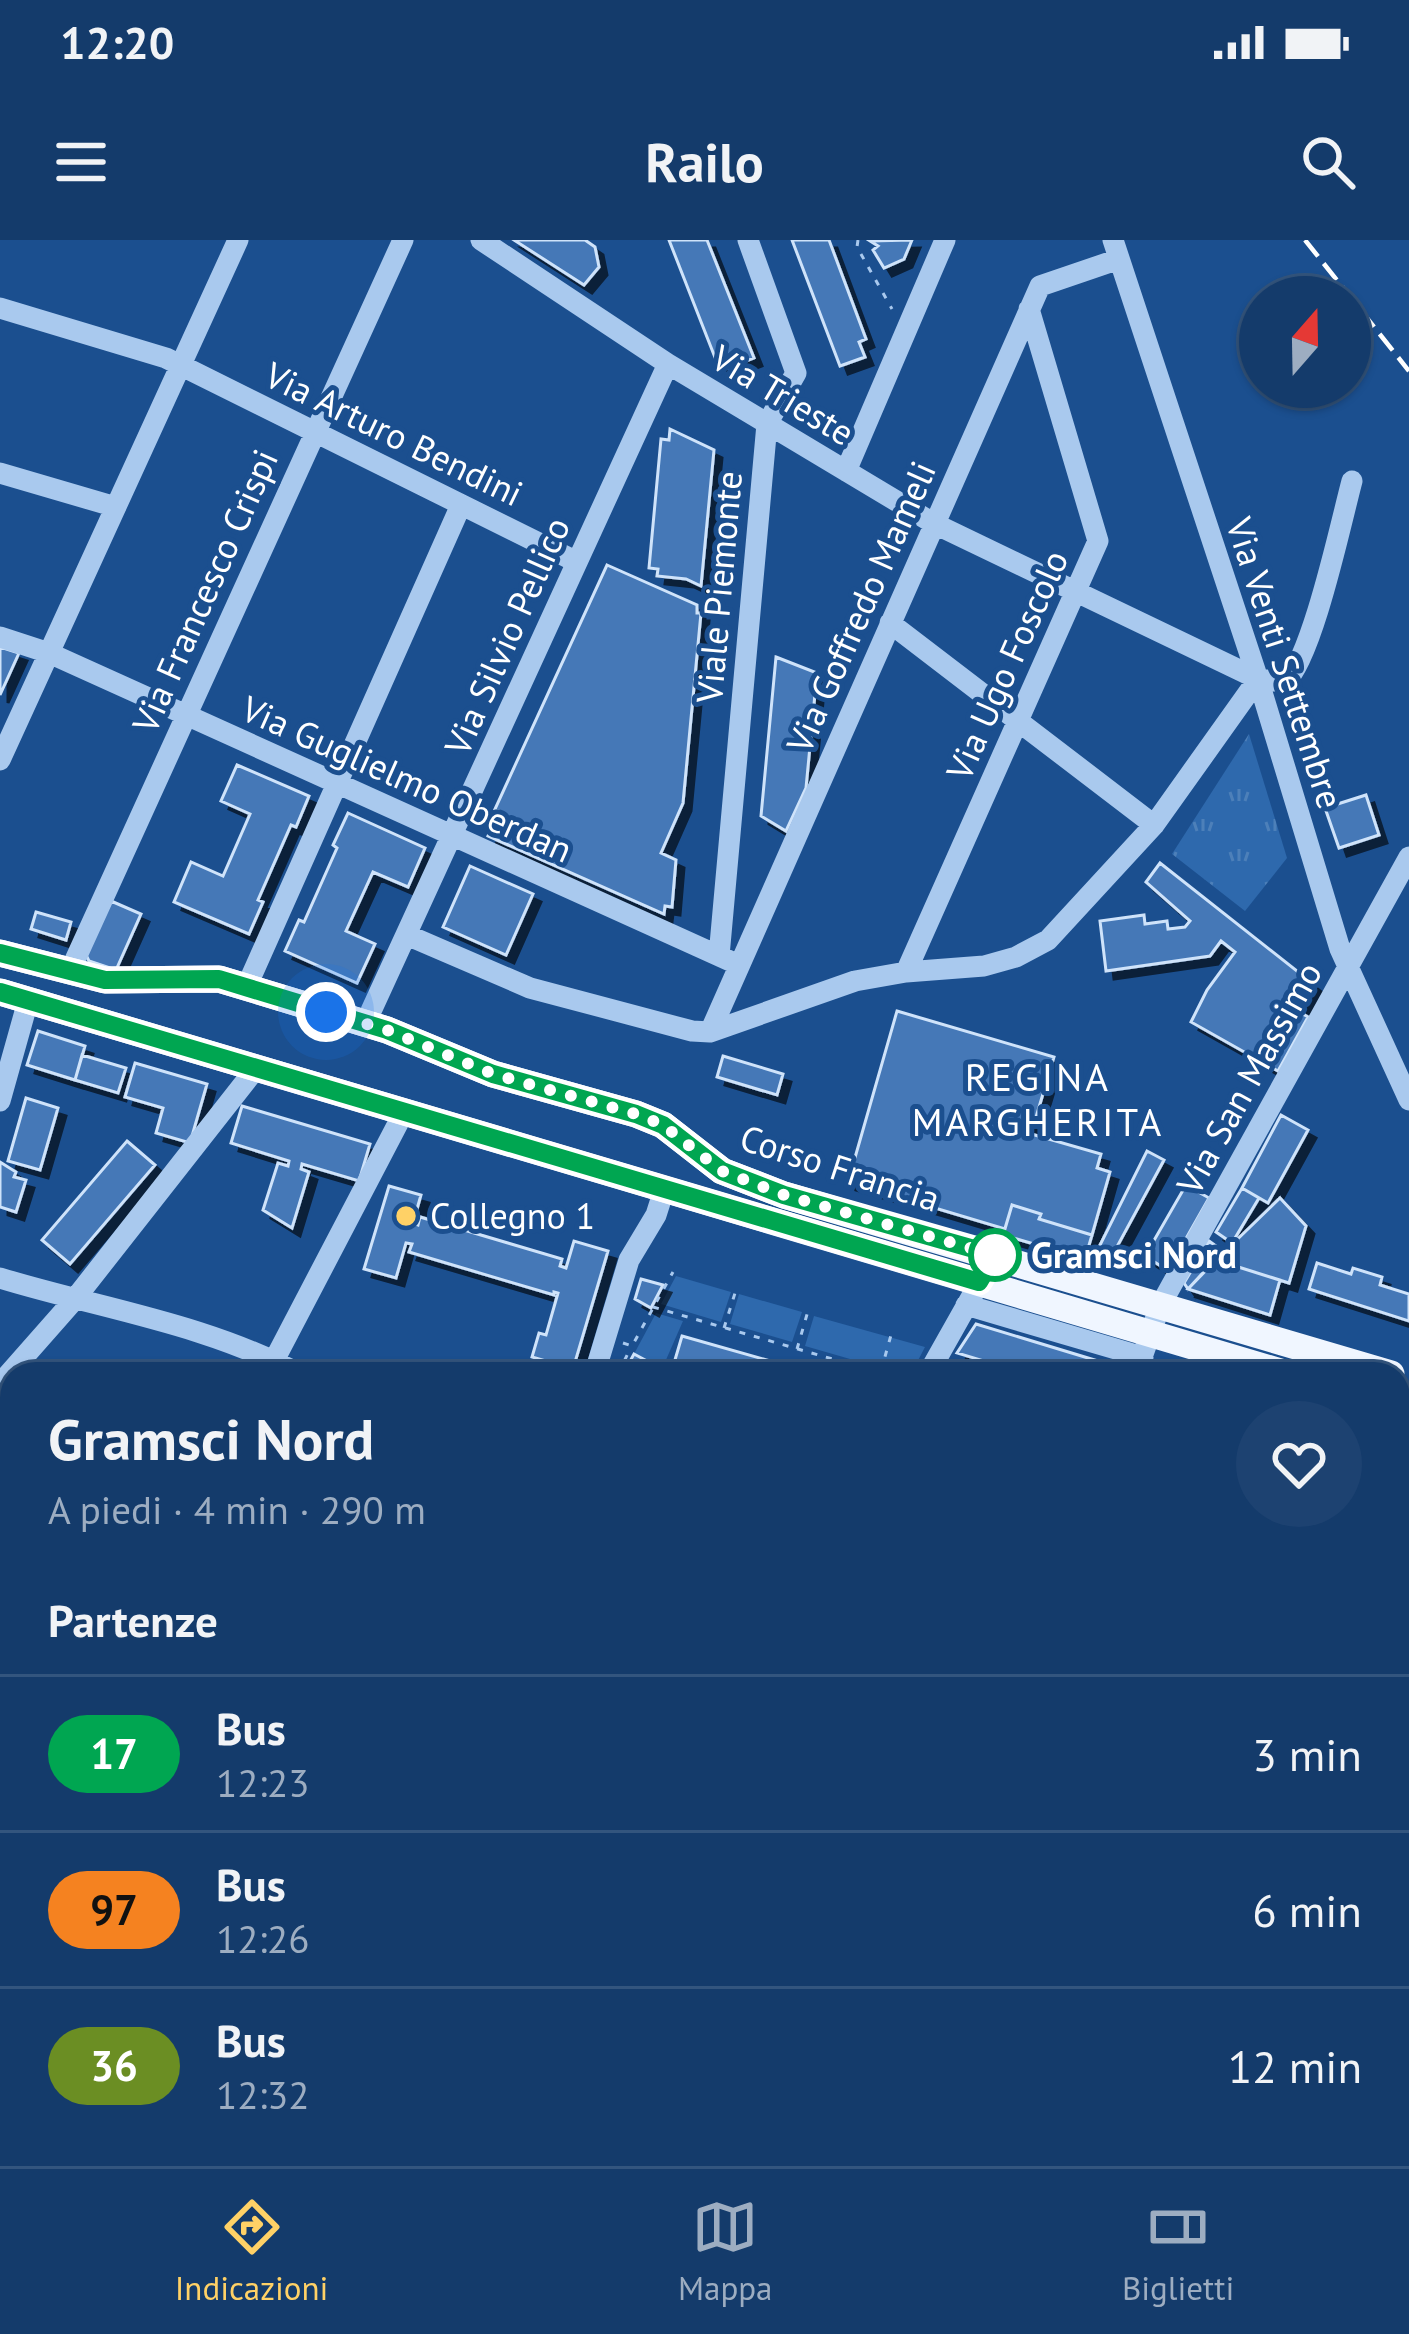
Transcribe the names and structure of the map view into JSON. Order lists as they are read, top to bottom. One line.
{"streets":{"main road":["Corso Francia"],"street":["Via Trieste","Via Arturo Bendini","Viale Piemonte","Via Francesco Crispi","Via Goffredo Mameli","Via Silvio Pellico","Via Venti Settembre","Via Ugo Foscolo","Via Guglielmo Oberdan","Via San Massimo"]},"crossings":[["Via Trieste","Viale Piemonte"],["Via Trieste","Via Goffredo Mameli"],["Via Trieste","Via Silvio Pellico"],["Via Trieste","Via Venti Settembre"],["Via Trieste","Via Ugo Foscolo"],["Via Arturo Bendini","Via Francesco Crispi"],["Via Arturo Bendini","Via Silvio Pellico"],["Viale Piemonte","Via Goffredo Mameli"],["Viale Piemonte","Via Guglielmo Oberdan"],["Via Francesco Crispi","Via Guglielmo Oberdan"],["Via Francesco Crispi","Corso Francia"],["Via Goffredo Mameli","Via Venti Settembre"],["Via Goffredo Mameli","Via Ugo Foscolo"],["Via Goffredo Mameli","Via Guglielmo Oberdan"],["Via Silvio Pellico","Via Guglielmo Oberdan"],["Via Venti Settembre","Via San Massimo"],["Via San Massimo","Corso Francia"]],"districts":["REGINA MARGHERITA"],"places":["Collegno 1","Gramsci Nord"],"lines":["bus line 17"],"north":"top","page":{"status":"12:20","header":"Railo","heading":[["Gramsci Nord","A piedi · 4 min · 290 m"],"Partenze"],"list":[{"mark":"17","name":"Bus","note":"12:23","value":"3 min"},{"mark":"97","name":"Bus","note":"12:26","value":"6 min"},{"mark":"36","name":"Bus","note":"12:32","value":"12 min"}],"tabs":["Indicazioni","Mappa","Biglietti"]}}
